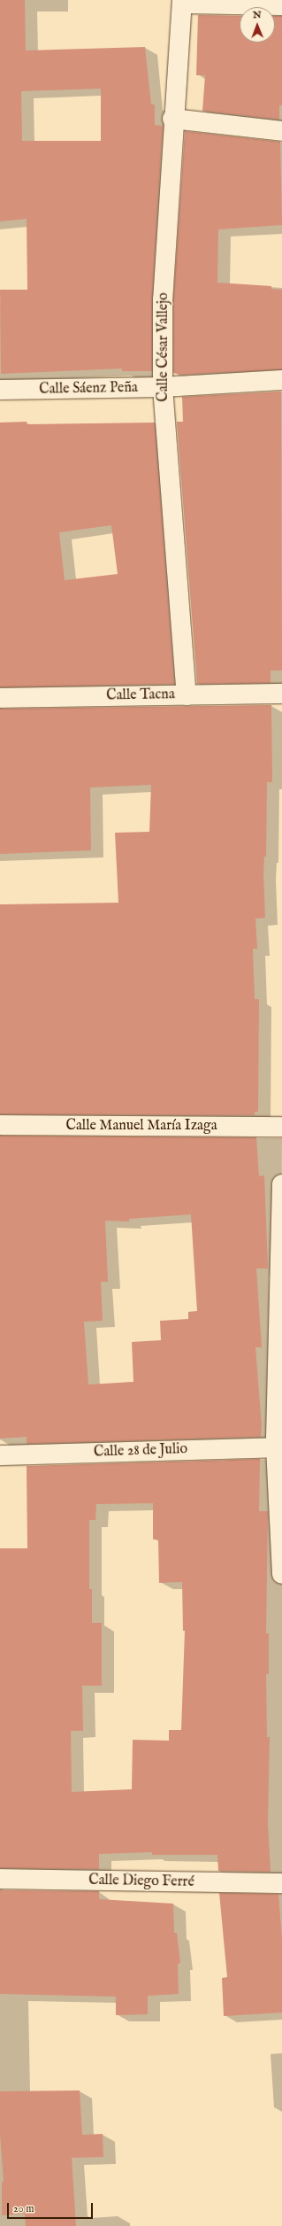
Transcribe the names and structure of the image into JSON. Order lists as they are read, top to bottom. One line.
{"streets":{"street":["Calle César Vallejo","Calle Sáenz Peña","Calle Tacna","Calle Manuel María Izaga","Calle 28 de Julio","Calle Diego Ferré"]},"crossings":[["Calle César Vallejo","Calle Sáenz Peña"],["Calle César Vallejo","Calle Tacna"]],"scale_bar":"20 m","north":"top"}
